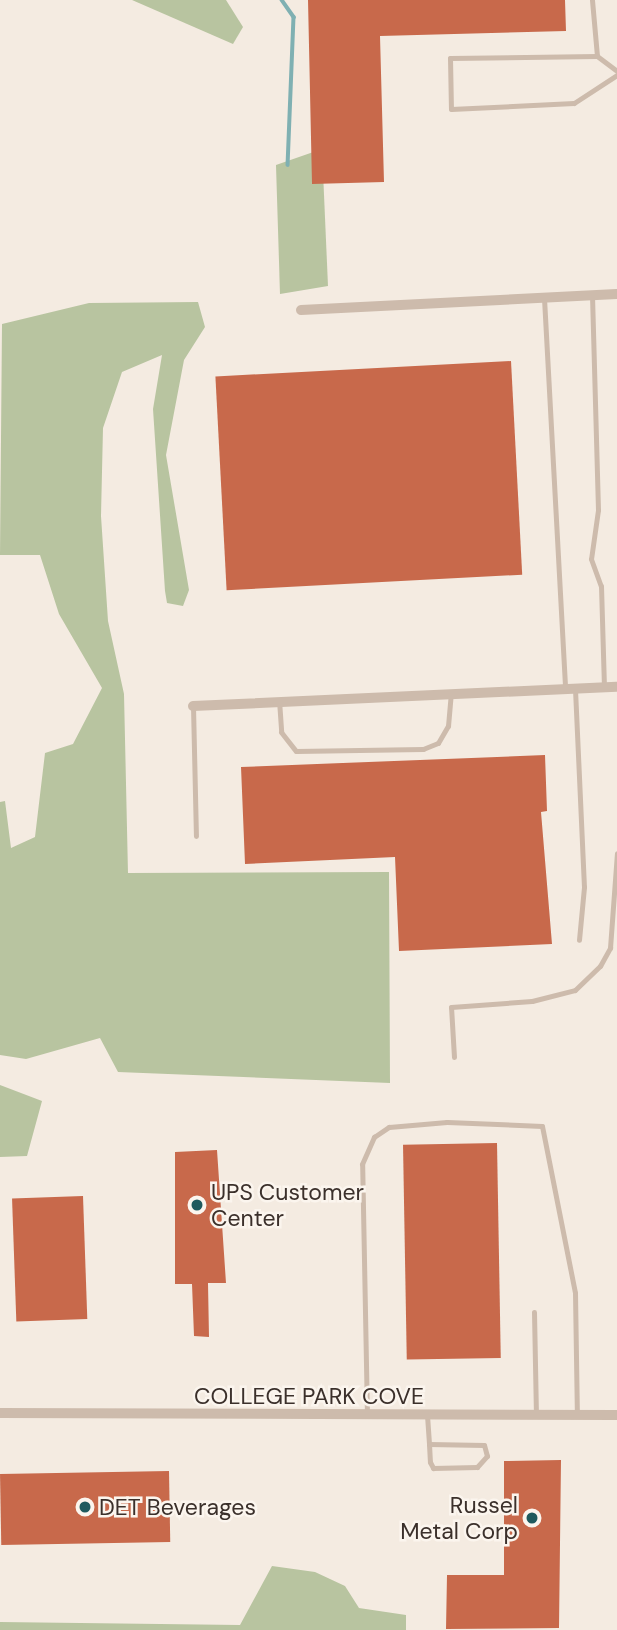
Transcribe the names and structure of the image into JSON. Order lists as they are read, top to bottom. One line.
{"streets":{"street":["COLLEGE PARK COVE"]},"places":["UPS Customer Center","DET Beverages","Russel Metal Corp"]}
